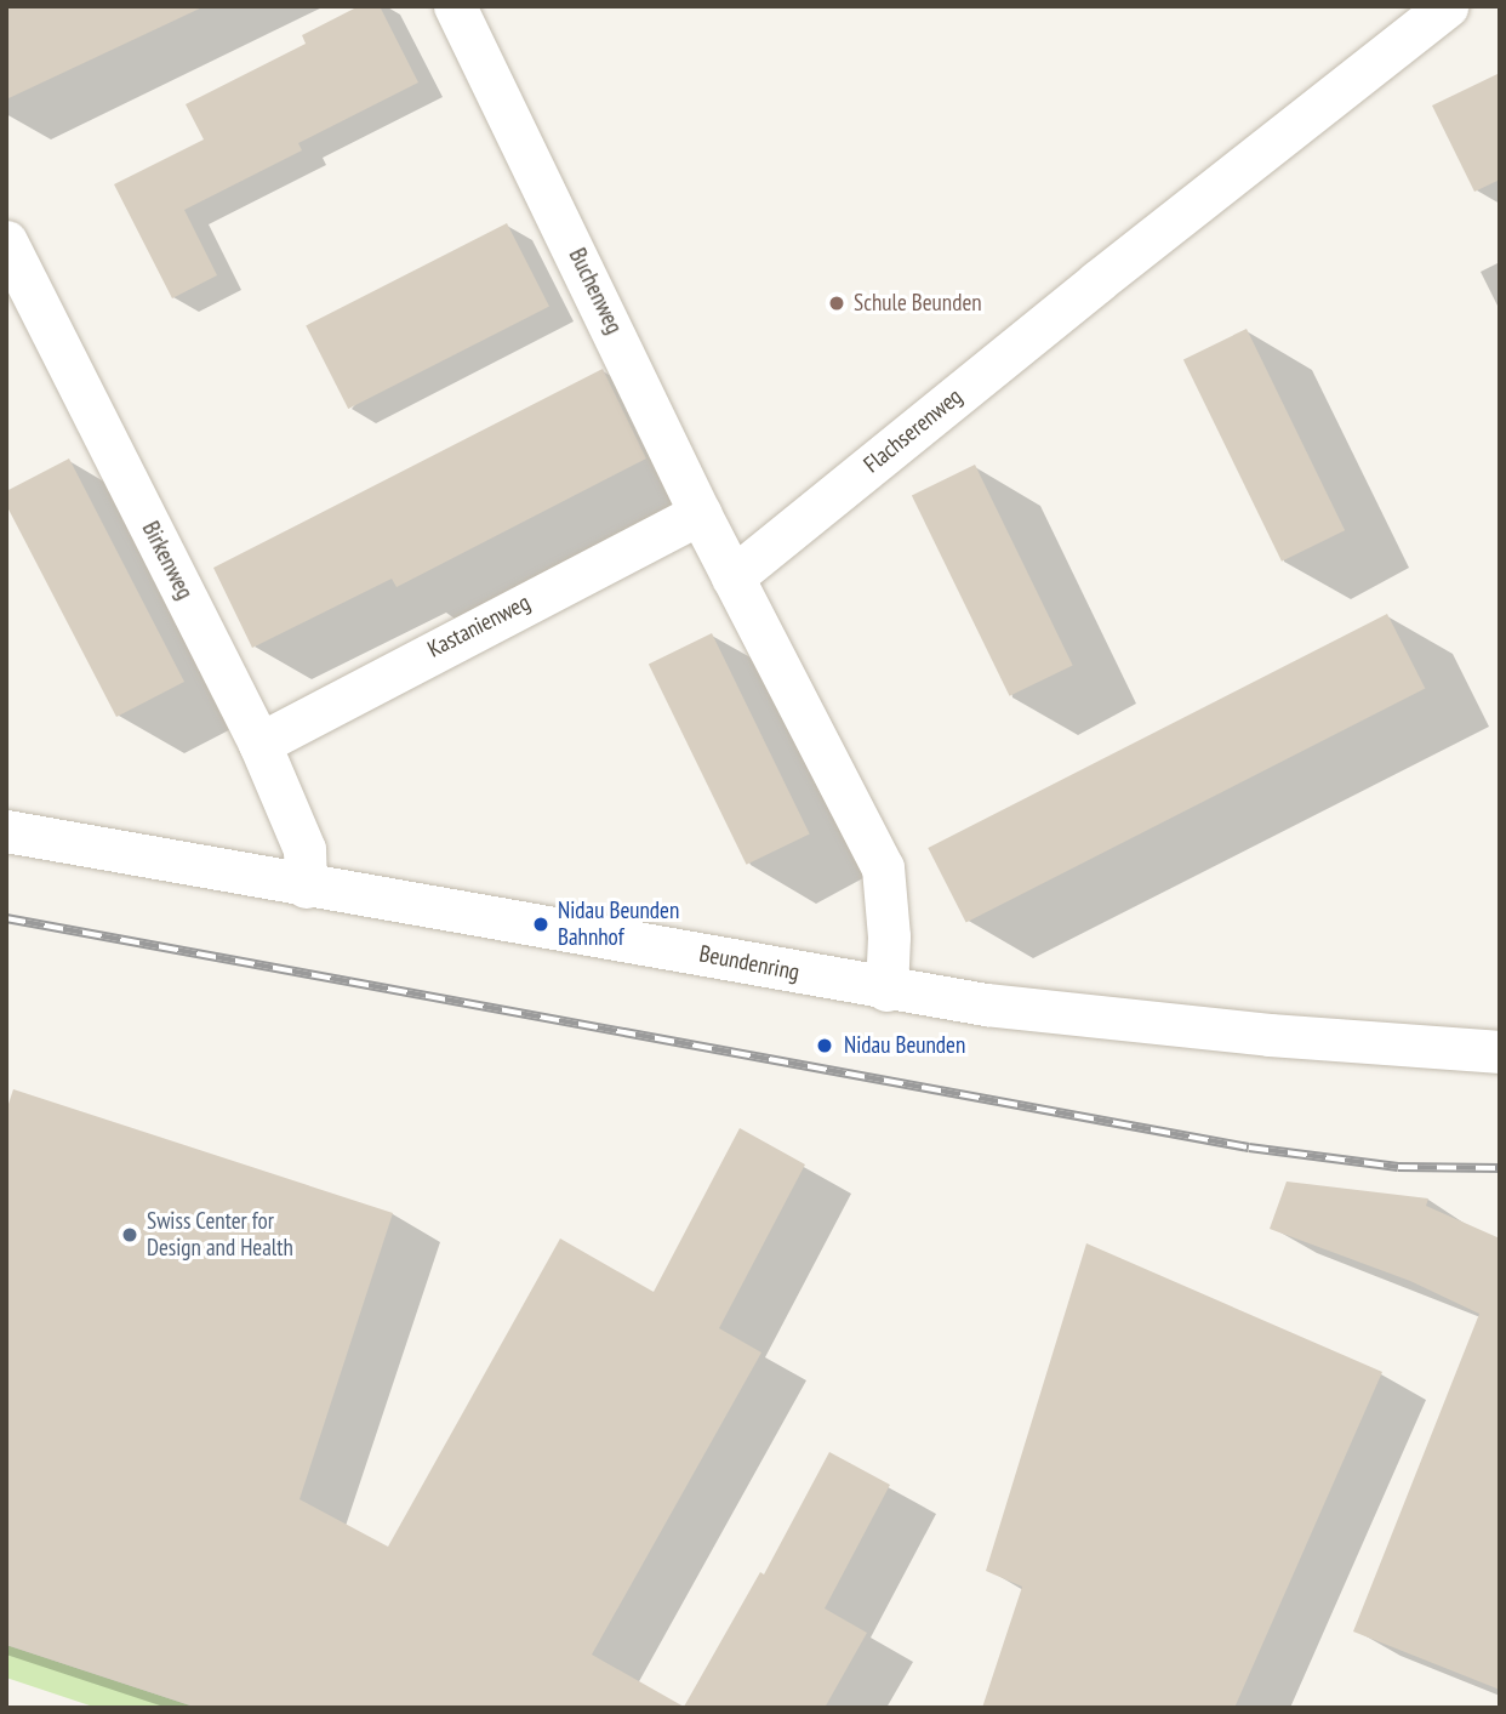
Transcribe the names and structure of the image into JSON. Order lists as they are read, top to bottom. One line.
{"streets":{"street":["Buchenweg","Flachserenweg","Birkenweg","Kastanienweg","Beundenring"]},"crossings":[["Buchenweg","Flachserenweg"],["Buchenweg","Kastanienweg"],["Birkenweg","Kastanienweg"],["Birkenweg","Beundenring"]],"places":["Schule Beunden","Nidau Beunden Bahnhof","Nidau Beunden","Swiss Center for Design and Health"]}
